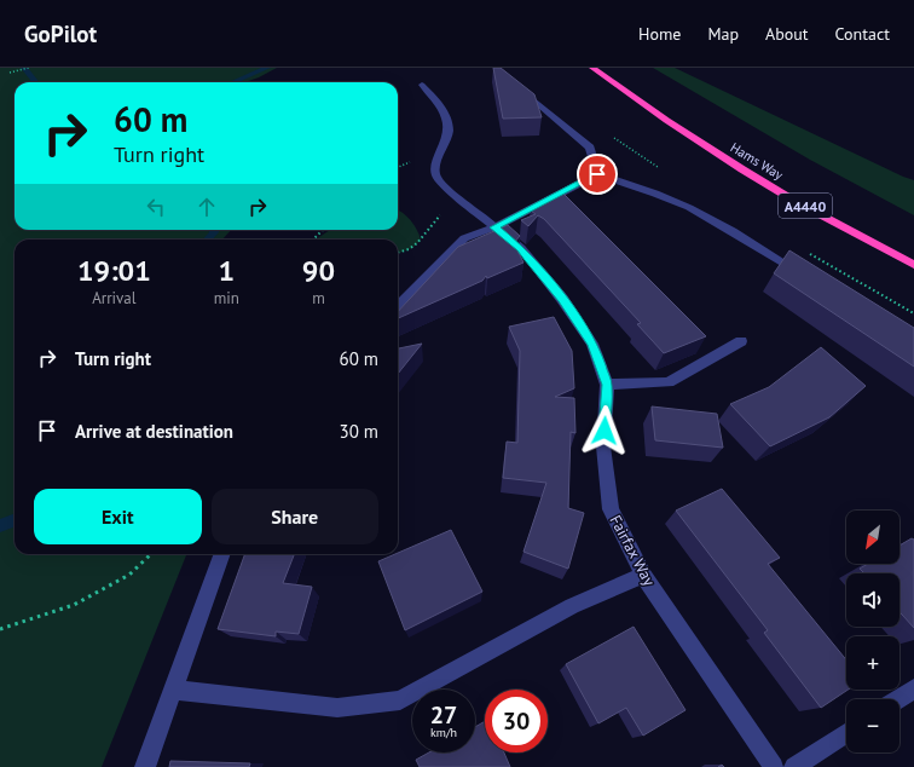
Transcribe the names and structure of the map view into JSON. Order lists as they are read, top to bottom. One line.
{"streets":{"highway":["Hams Way","A4440"],"street":["Fairfax Way"]},"north":"bottom left","page":{"header":"GoPilot","nav":["Home","Map","About","Contact"],"turn":["60 m","Turn right"],"eta":["19:01","Arrival","1","min","90","m"],"list":[{"name":"Turn right","value":"60 m"},{"name":"Arrive at destination","value":"30 m"}],"buttons":["Exit","Share"],"map_buttons":["+","−"],"speed":"27 km/h","limit":"30"}}
